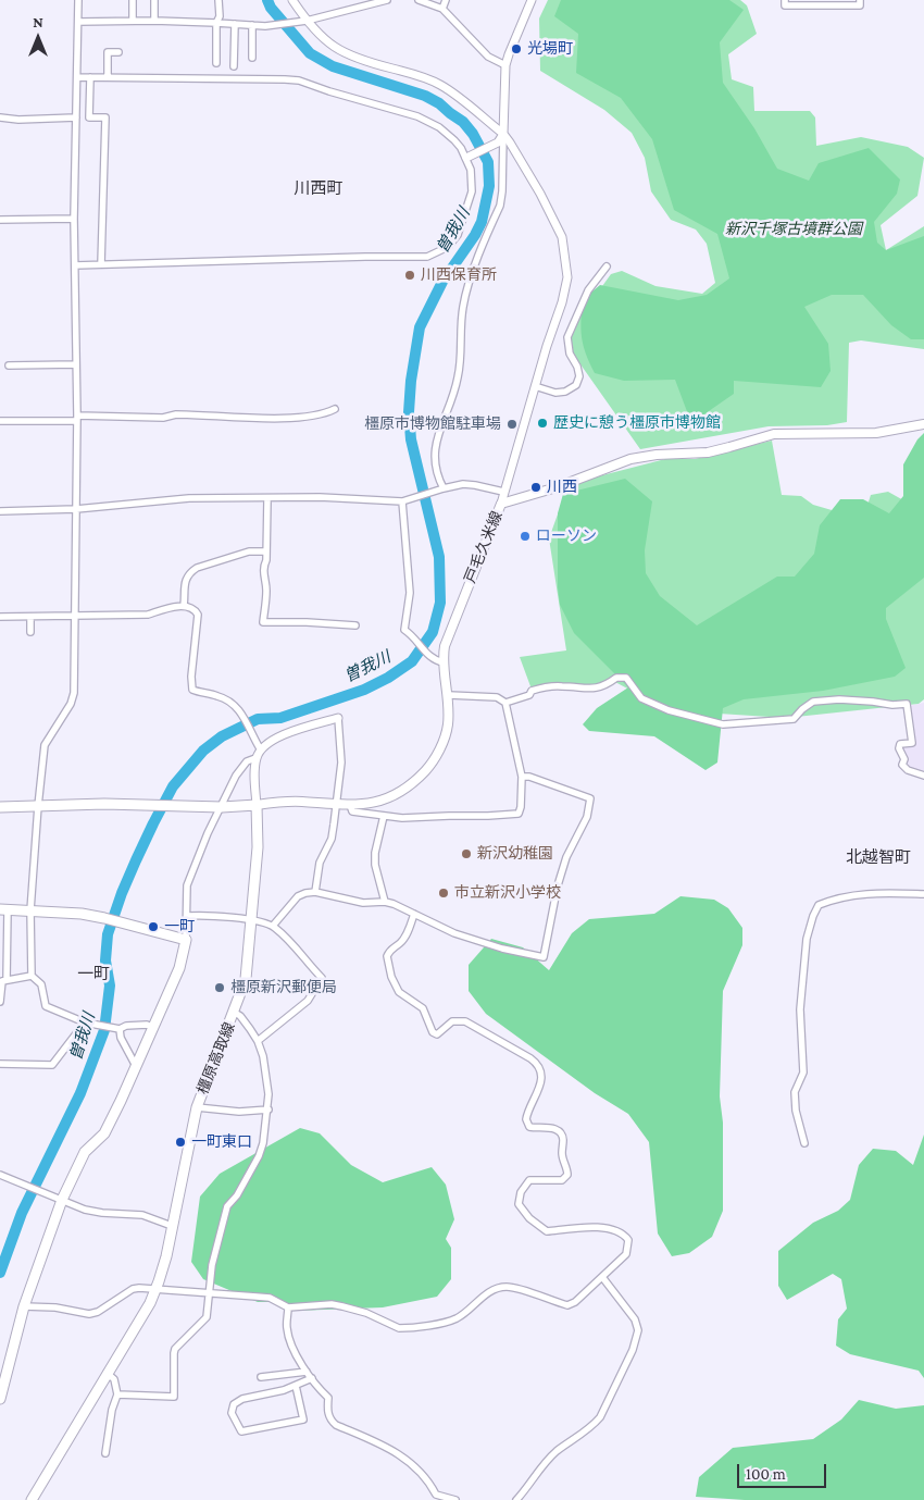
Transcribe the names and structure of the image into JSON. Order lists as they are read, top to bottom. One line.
{"streets":{"main road":["戸毛久米線","橿原高取線"]},"crossings":[["戸毛久米線","橿原高取線"]],"districts":["川西町","北越智町","一町"],"water":["曽我川"],"parks":["新沢千塚古墳群公園"],"places":["光場町","川西保育所","歴史に憩う橿原市博物館","橿原市博物館駐車場","川西","ローソン","新沢幼稚園","市立新沢小学校","一町","橿原新沢郵便局","一町東口"],"scale_bar":"100 m","north":"top"}
